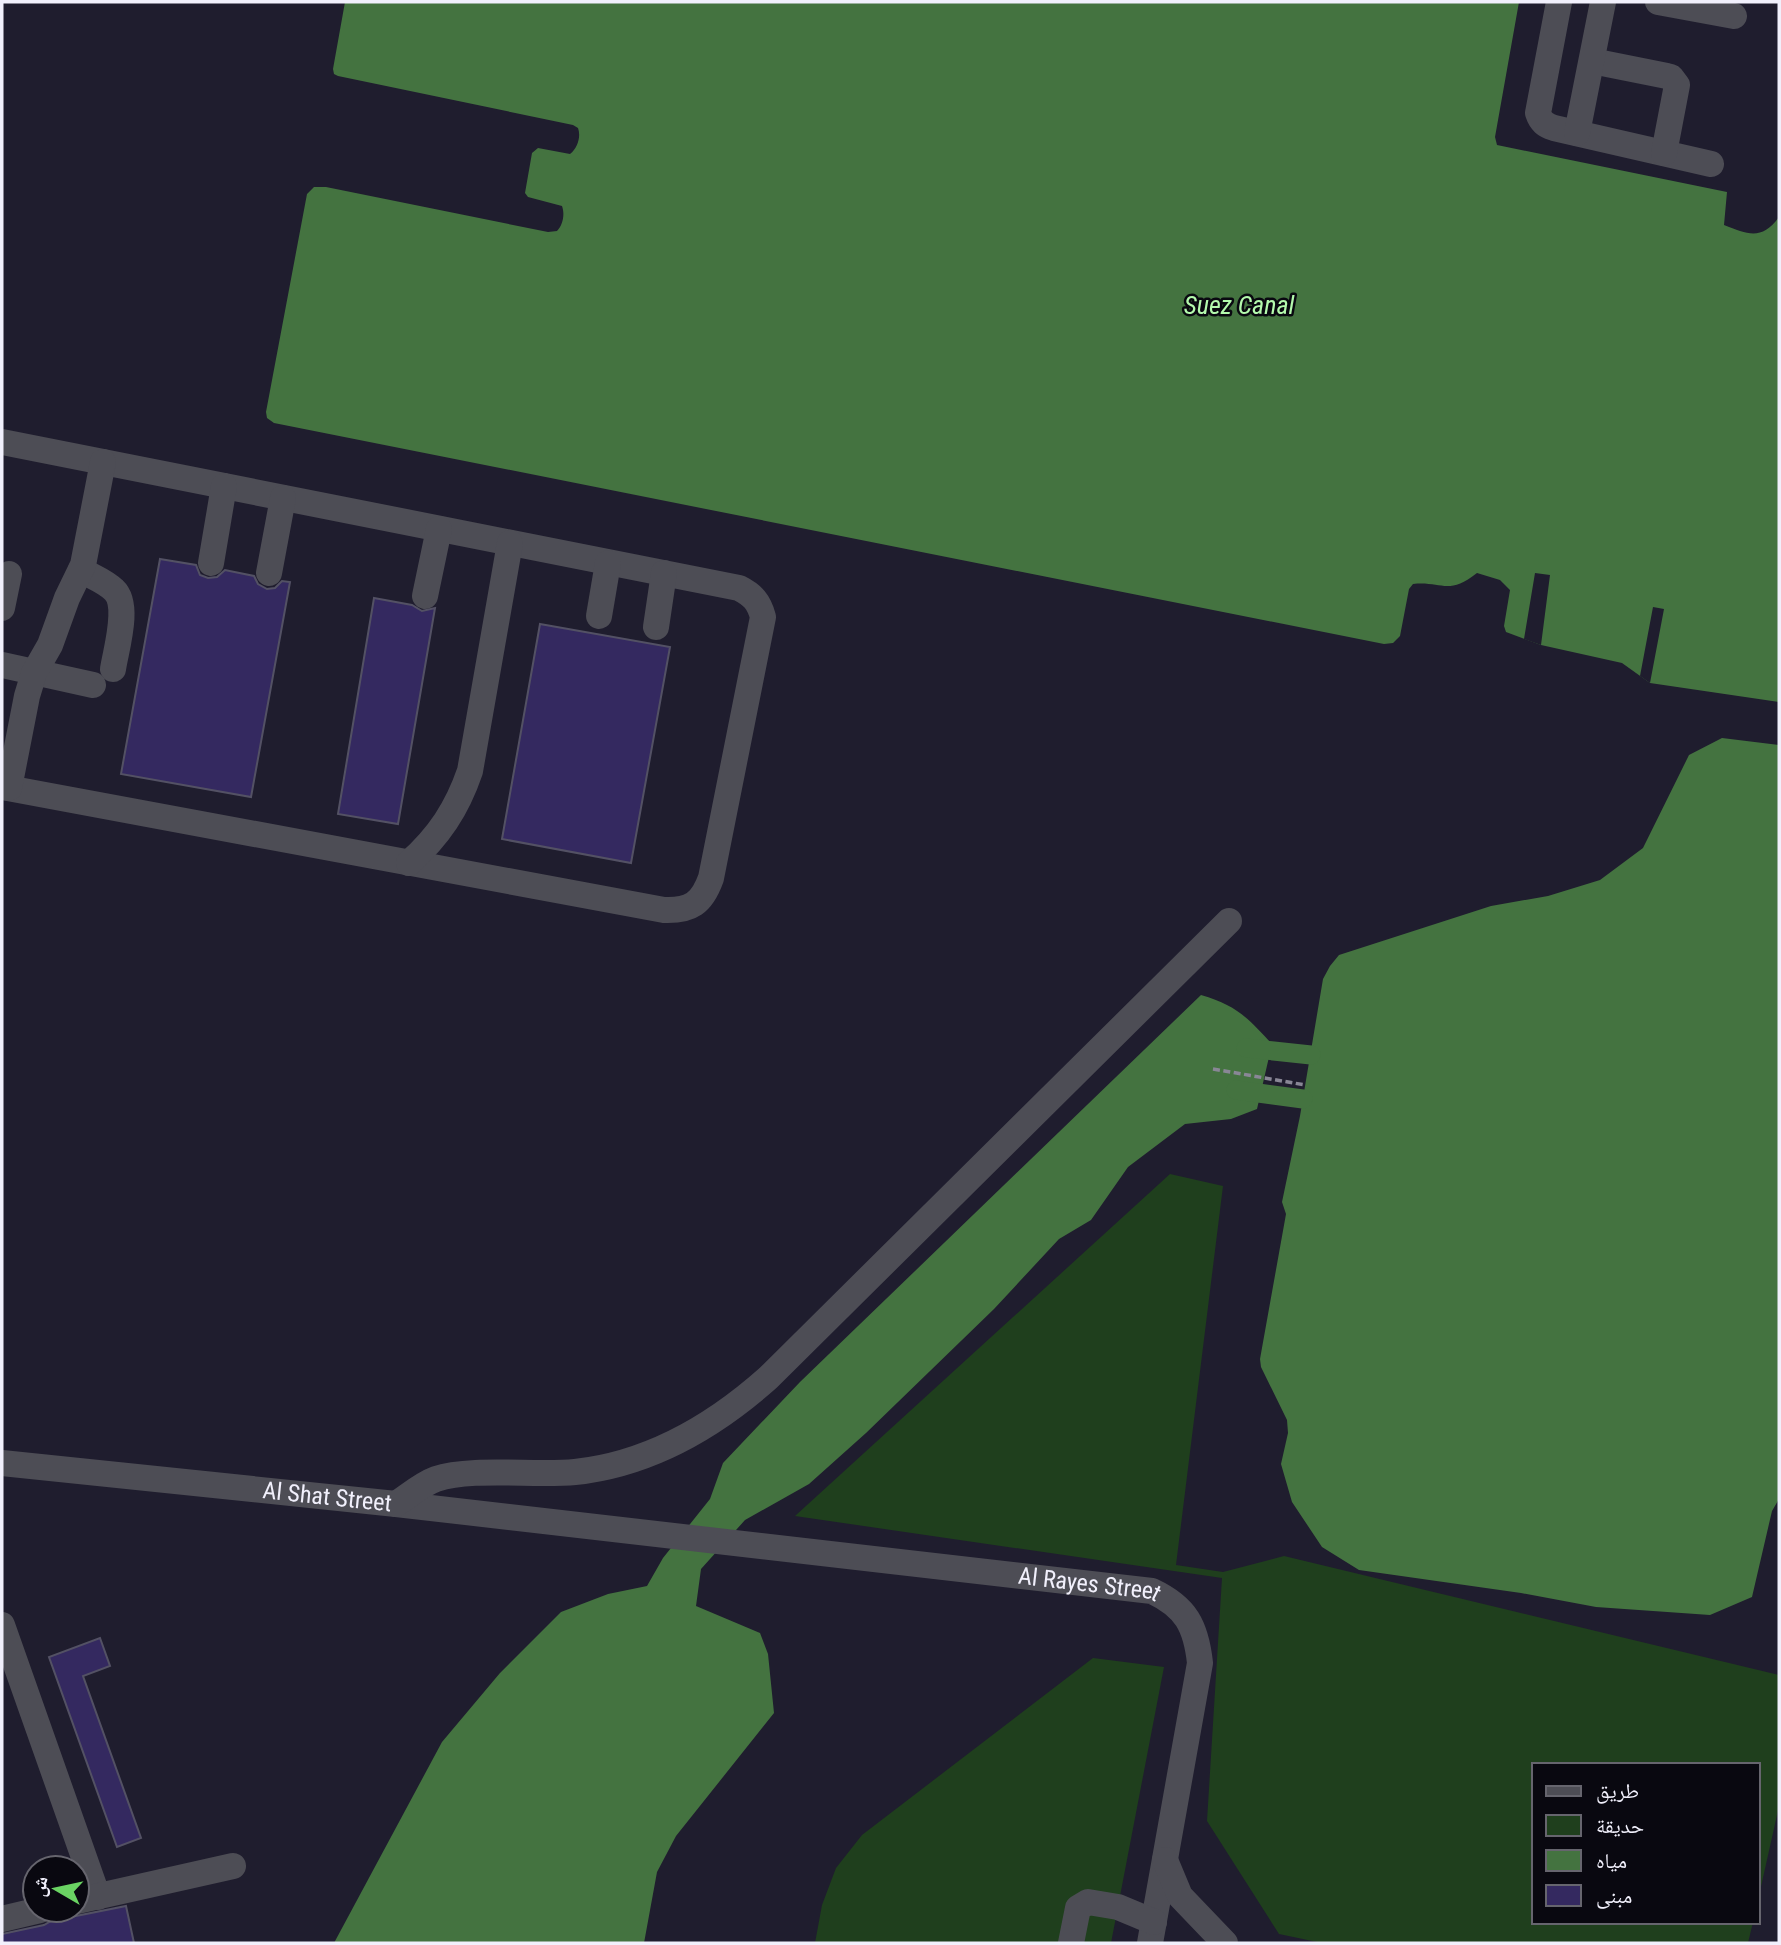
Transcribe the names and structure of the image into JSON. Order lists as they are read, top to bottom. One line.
{"streets":{"street":["Al Shat Street","Al Rayes Street"]},"crossings":[["Al Shat Street","Al Rayes Street"]],"water":["Suez Canal"],"legend":["طريق","حديقة","مياه","مبنى"],"north":"left"}
